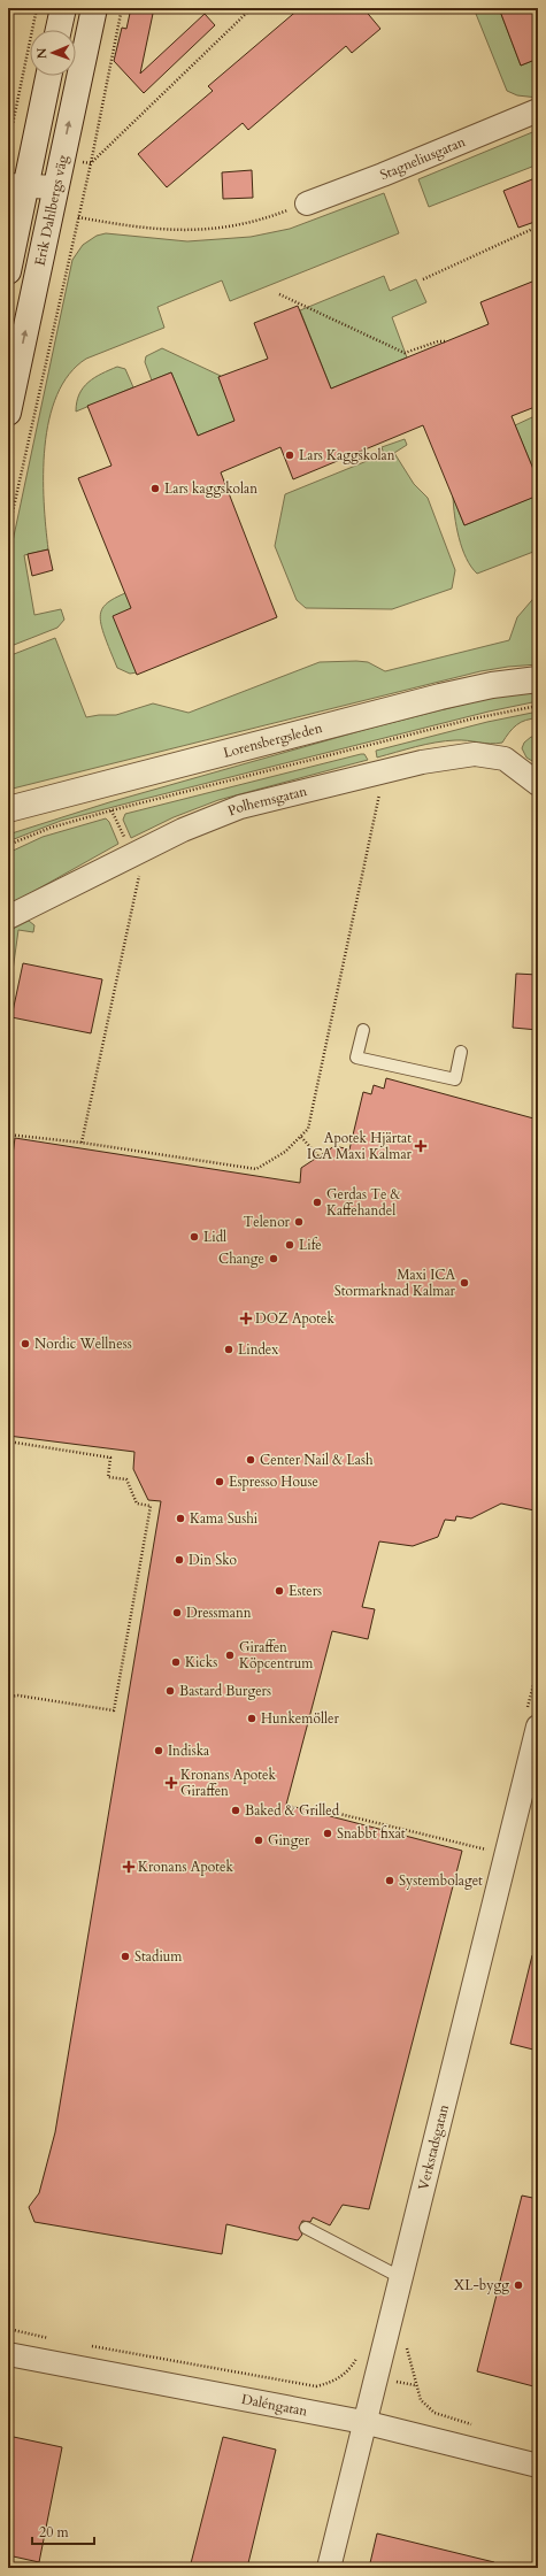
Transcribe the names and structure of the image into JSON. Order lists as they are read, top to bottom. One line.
{"streets":{"main road":["Erik Dahlbergs väg","Lorensbergsleden"],"street":["Stagneliusgatan","Polhemsgatan","Verkstadsgatan","Daléngatan"]},"crossings":[["Verkstadsgatan","Daléngatan"]],"places":{"other":["Lars Kaggskolan","Lars kaggskolan","Gerdas Te & Kaffehandel","Telenor","Lidl","Life","Change","Maxi ICA Stormarknad Kalmar","Nordic Wellness","Lindex","Center Nail & Lash","Espresso House","Kama Sushi","Din Sko","Esters","Dressmann","Giraffen Köpcentrum","Kicks","Bastard Burgers","Hunkemöller","Indiska","Baked & Grilled","Snabbt fixat","Ginger","Systembolaget","Stadium","XL-bygg"],"health":["Apotek Hjärtat ICA Maxi Kalmar","DOZ Apotek","Kronans Apotek Giraffen","Kronans Apotek"]},"scale_bar":"20 m","north":"left"}
